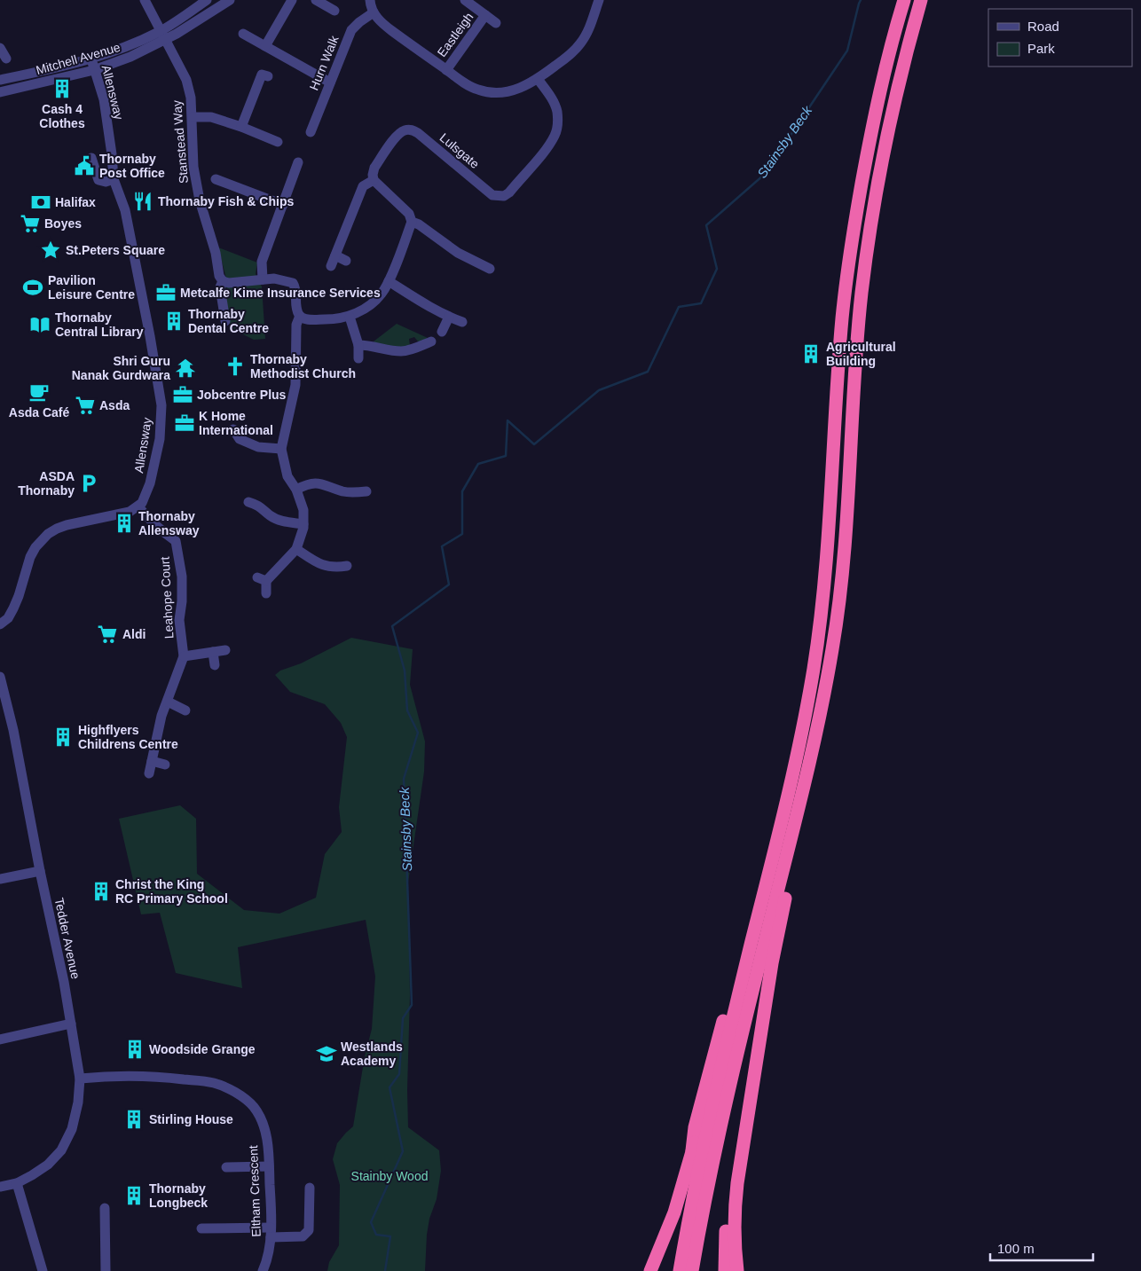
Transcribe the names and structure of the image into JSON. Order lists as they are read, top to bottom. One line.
{"streets":{"street":["Eastleigh","Mitchell Avenue","Hurn Walk","Allensway","Stanstead Way","Lulsgate","Leahope Court","Tedder Avenue","Eltham Crescent"]},"crossings":[["Mitchell Avenue","Allensway"],["Mitchell Avenue","Stanstead Way"],["Allensway","Leahope Court"],["Tedder Avenue","Eltham Crescent"]],"water":["Stainsby Beck"],"parks":["Stainby Wood"],"places":{"building":["Cash 4 Clothes","Thornaby Dental Centre","Agricultural Building","Thornaby Allensway","Highflyers Childrens Centre","Christ the King RC Primary School","Woodside Grange","Stirling House","Thornaby Longbeck"],"public building":["Thornaby Post Office"],"restaurant":["Thornaby Fish & Chips"],"bank":["Halifax"],"supermarket":["Boyes","Asda","Aldi"],"place":["St.Peters Square"],"sports":["Pavilion Leisure Centre"],"office":["Metcalfe Kime Insurance Services","Jobcentre Plus","K Home International"],"library":["Thornaby Central Library"],"church":["Thornaby Methodist Church"],"temple":["Shri Guru Nanak Gurdwara"],"cafe":["Asda Café"],"parking":["ASDA Thornaby"],"school or university":["Westlands Academy"]},"legend":["Road","Park"],"scale_bar":"100 m"}
